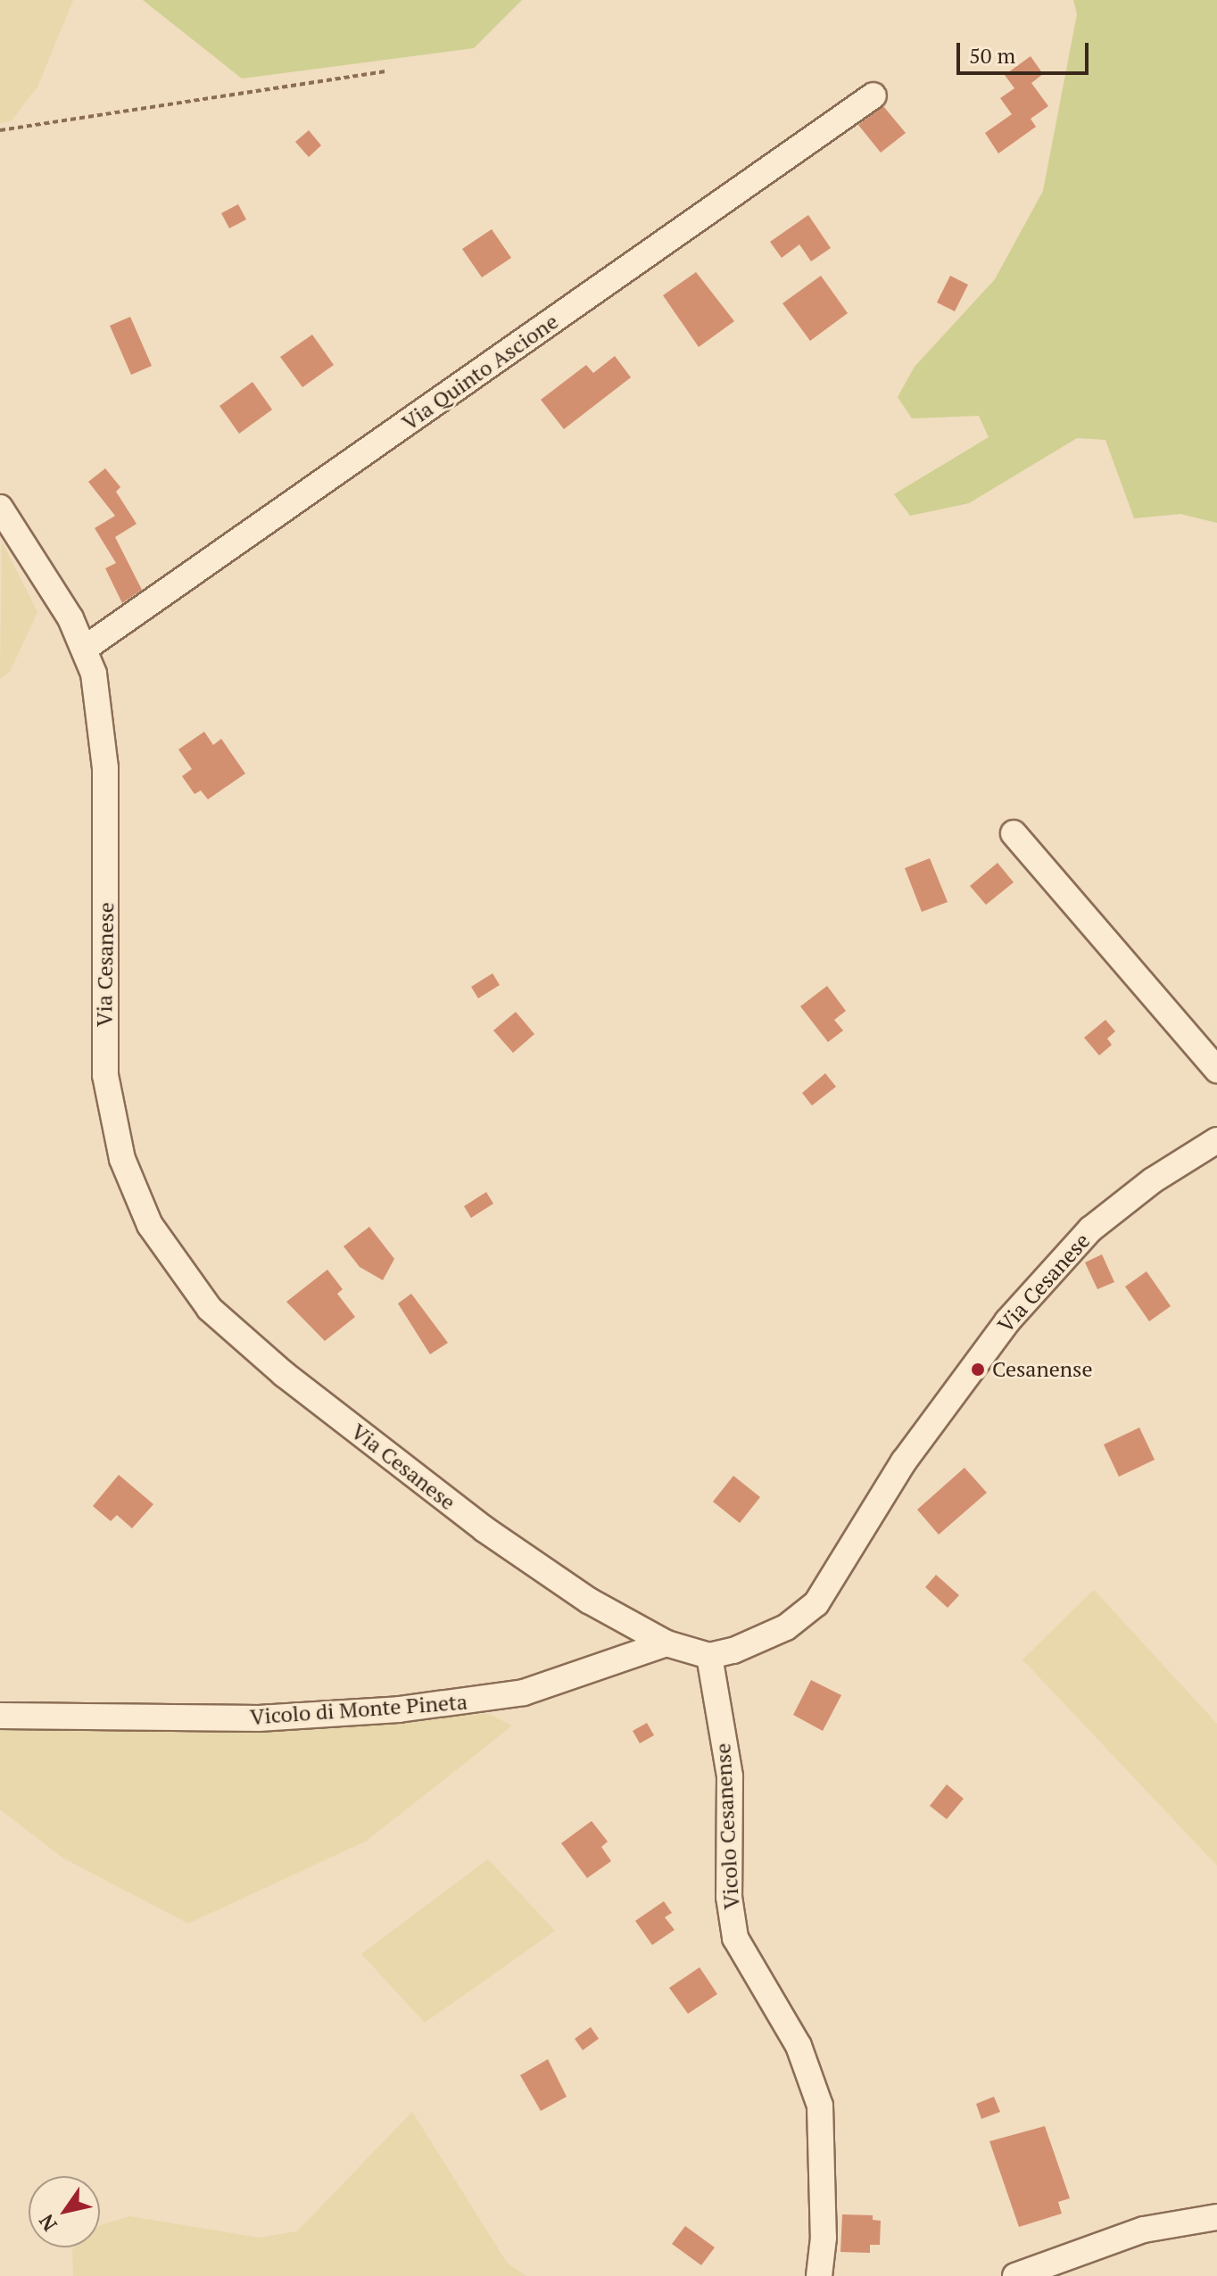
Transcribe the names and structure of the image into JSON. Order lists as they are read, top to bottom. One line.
{"streets":{"street":["Via Quinto Ascione","Via Cesanese","Vicolo di Monte Pineta","Vicolo Cesanense"]},"crossings":[["Via Quinto Ascione","Via Cesanese"],["Via Cesanese","Vicolo di Monte Pineta"],["Via Cesanese","Vicolo Cesanense"]],"places":["Cesanense"],"scale_bar":"50 m","north":"bottom left"}
